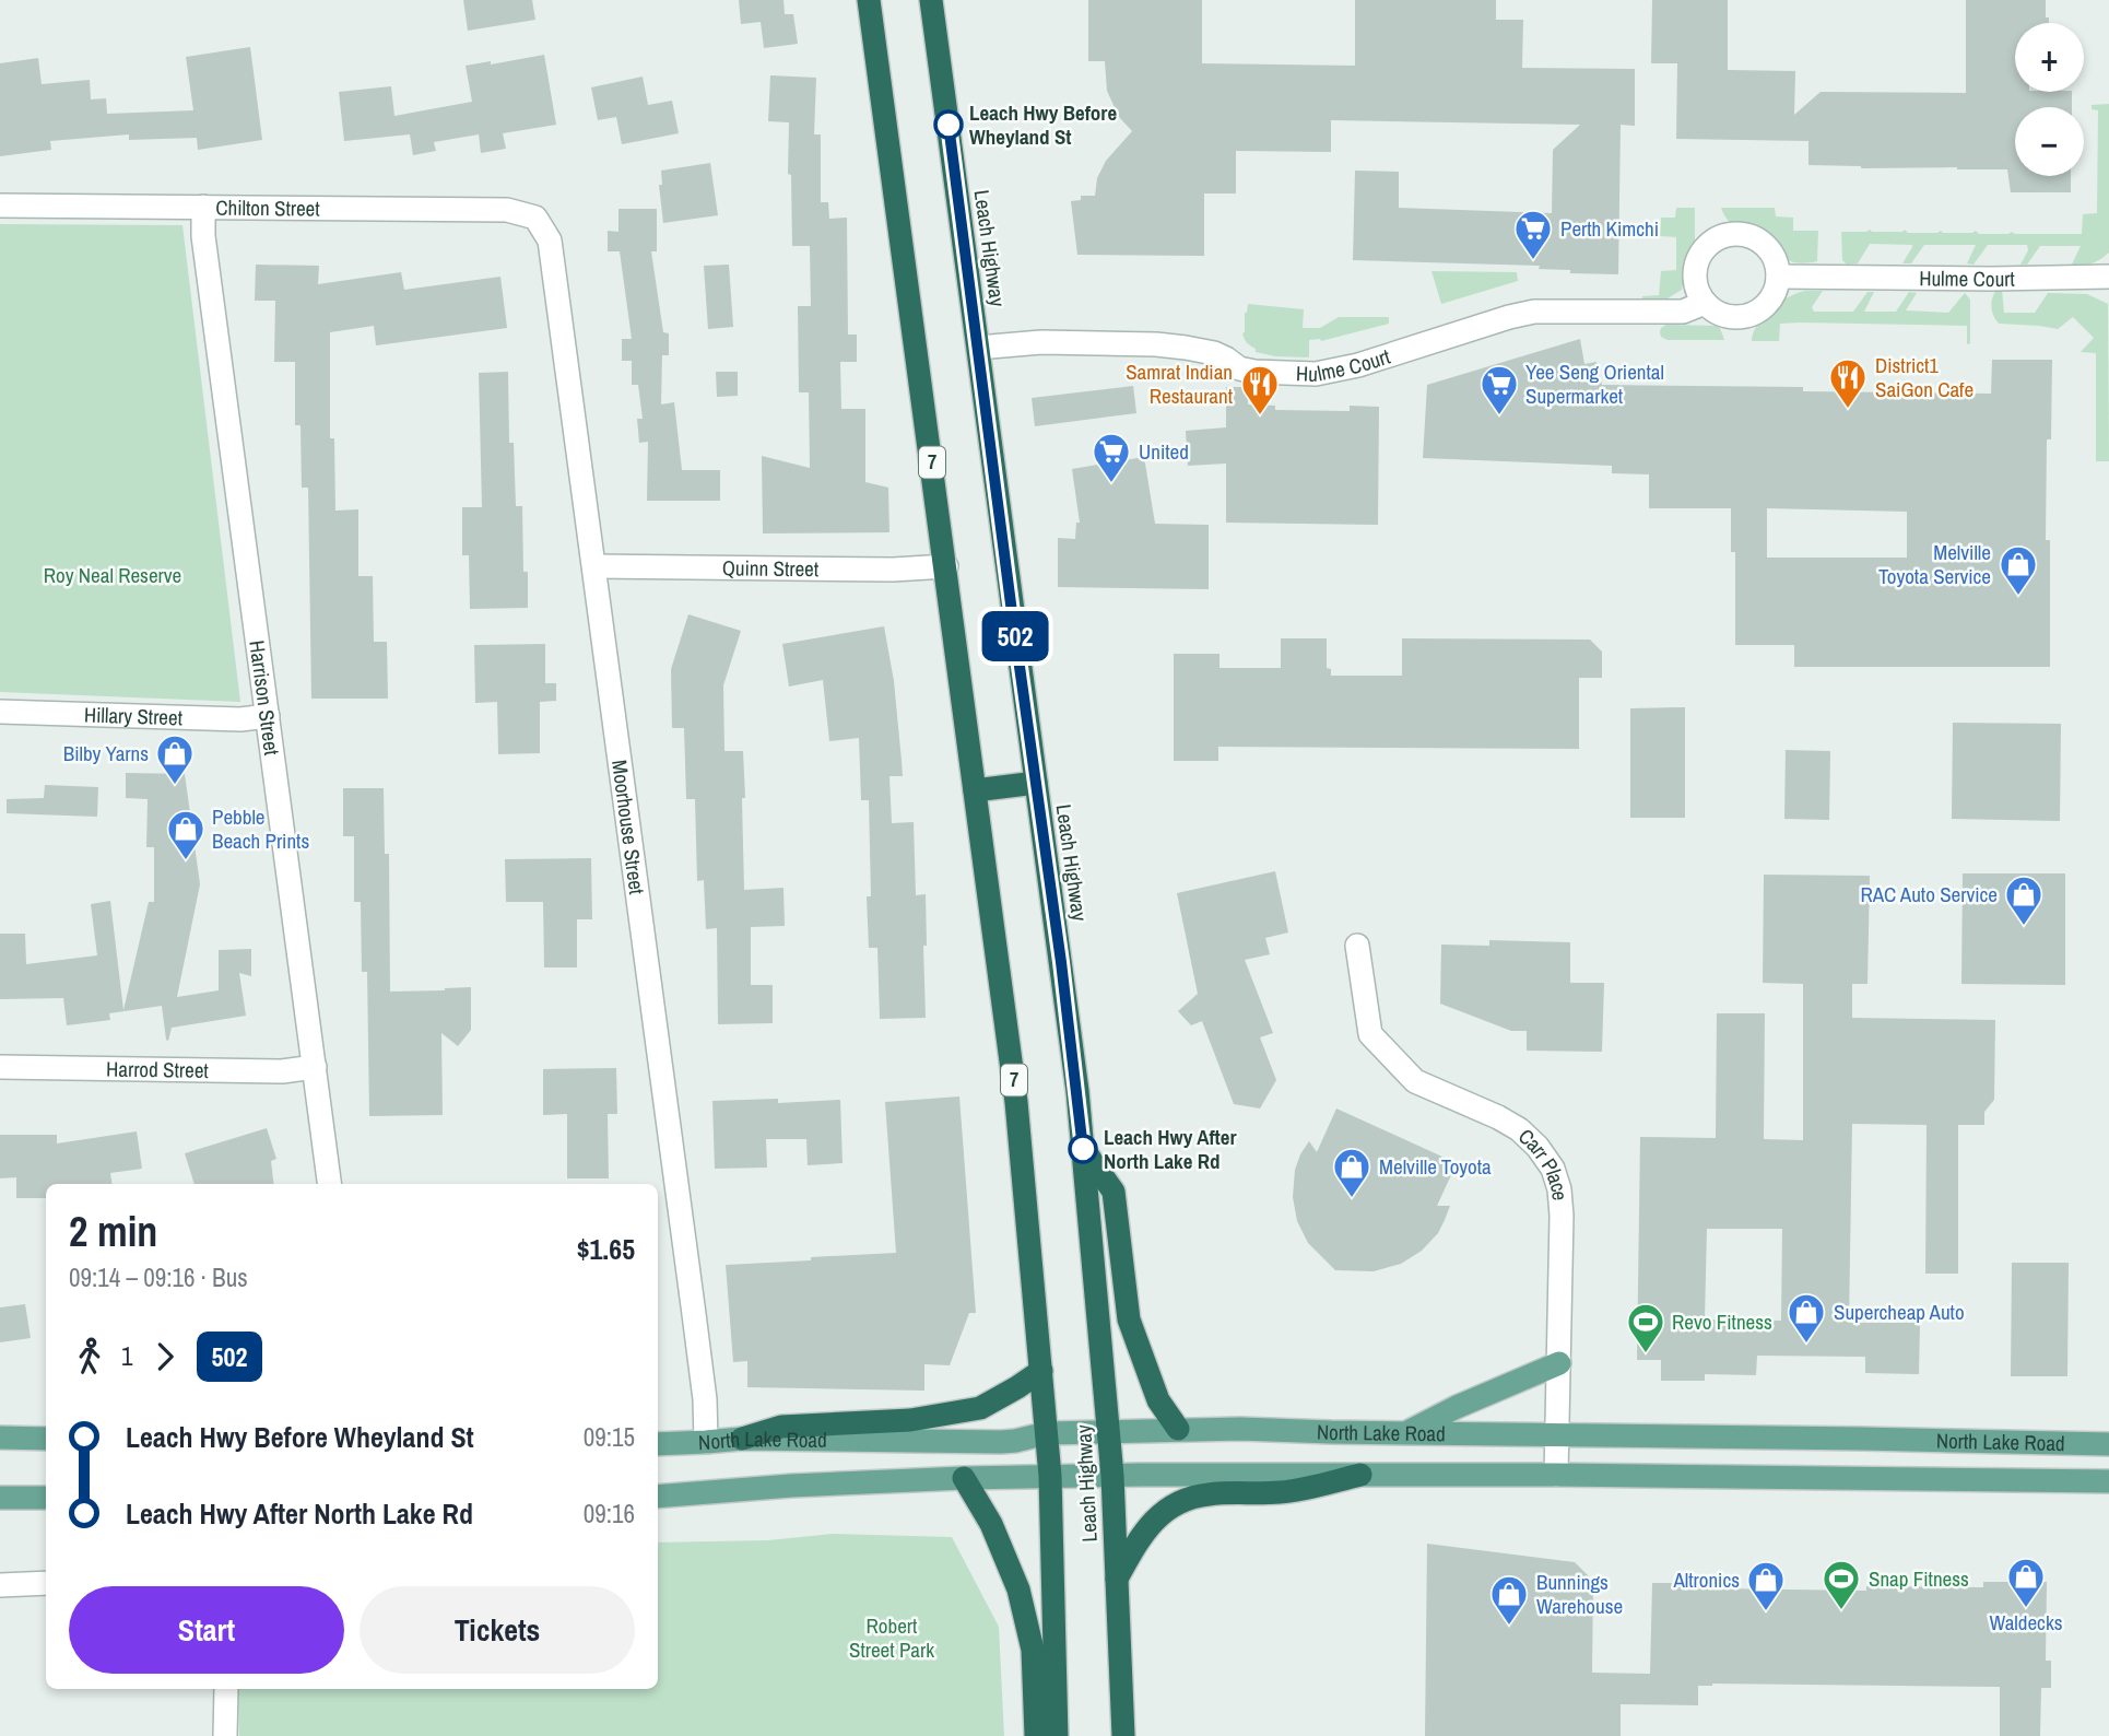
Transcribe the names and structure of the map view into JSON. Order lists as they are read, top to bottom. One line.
{"streets":{"highway":["Leach Highway","7"],"main road":["North Lake Road"],"street":["Chilton Street","Hulme Court","Quinn Street","Harrison Street","Hillary Street","Moorhouse Street","Harrod Street","Carr Place"]},"crossings":[["Chilton Street","Harrison Street"],["Chilton Street","Moorhouse Street"],["Leach Highway","Hulme Court"],["Leach Highway","Quinn Street"],["Leach Highway","North Lake Road"],["Quinn Street","Moorhouse Street"],["Harrison Street","Hillary Street"],["Harrison Street","Harrod Street"],["Moorhouse Street","North Lake Road"],["Carr Place","North Lake Road"]],"parks":["Roy Neal Reserve","Robert Street Park"],"places":{"other":["Leach Hwy Before Wheyland St","Leach Hwy After North Lake Rd"],"supermarket":["Perth Kimchi","Yee Seng Oriental Supermarket","United"],"restaurant":["District1 SaiGon Cafe","Samrat Indian Restaurant"],"shop":["Melville Toyota Service","Bilby Yarns","Pebble Beach Prints","RAC Auto Service","Melville Toyota","Supercheap Auto","Waldecks","Altronics","Bunnings Warehouse"],"sports":["Revo Fitness","Snap Fitness"]},"lines":["bus line 502"],"page":{"on_map":"502","map_buttons":["+","−"],"heading":["2 min","09:14 – 09:16 · Bus","$1.65"],"legs":["1","502"],"list":[{"name":"Leach Hwy Before Wheyland St","value":"09:15"},{"name":"Leach Hwy After North Lake Rd","value":"09:16"}],"buttons":["Start","Tickets"]}}
